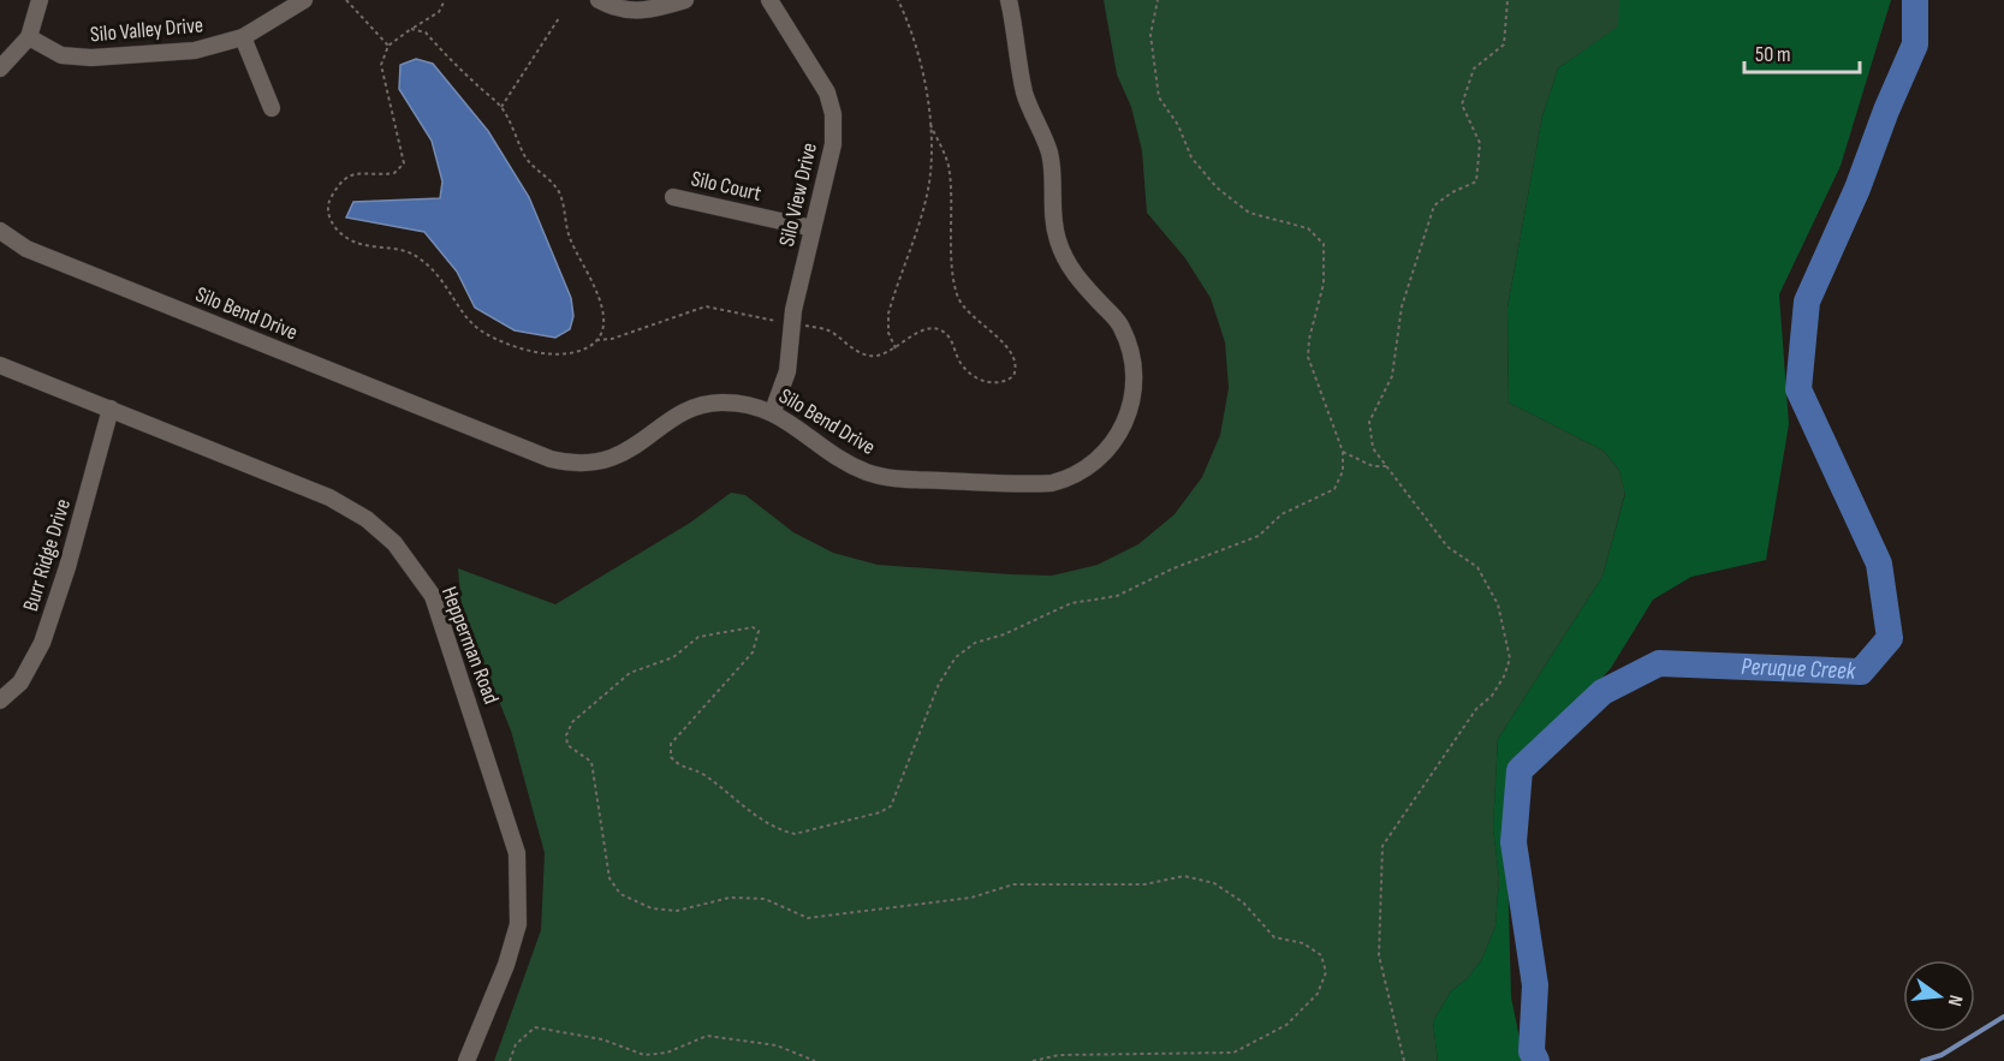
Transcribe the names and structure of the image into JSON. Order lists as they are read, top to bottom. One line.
{"streets":{"street":["Silo Valley Drive","Silo Court","Silo View Drive","Silo Bend Drive","Burr Ridge Drive","Hepperman Road"]},"crossings":[["Silo Court","Silo View Drive"],["Silo View Drive","Silo Bend Drive"],["Burr Ridge Drive","Hepperman Road"]],"water":["Peruque Creek"],"scale_bar":"50 m","north":"right"}
